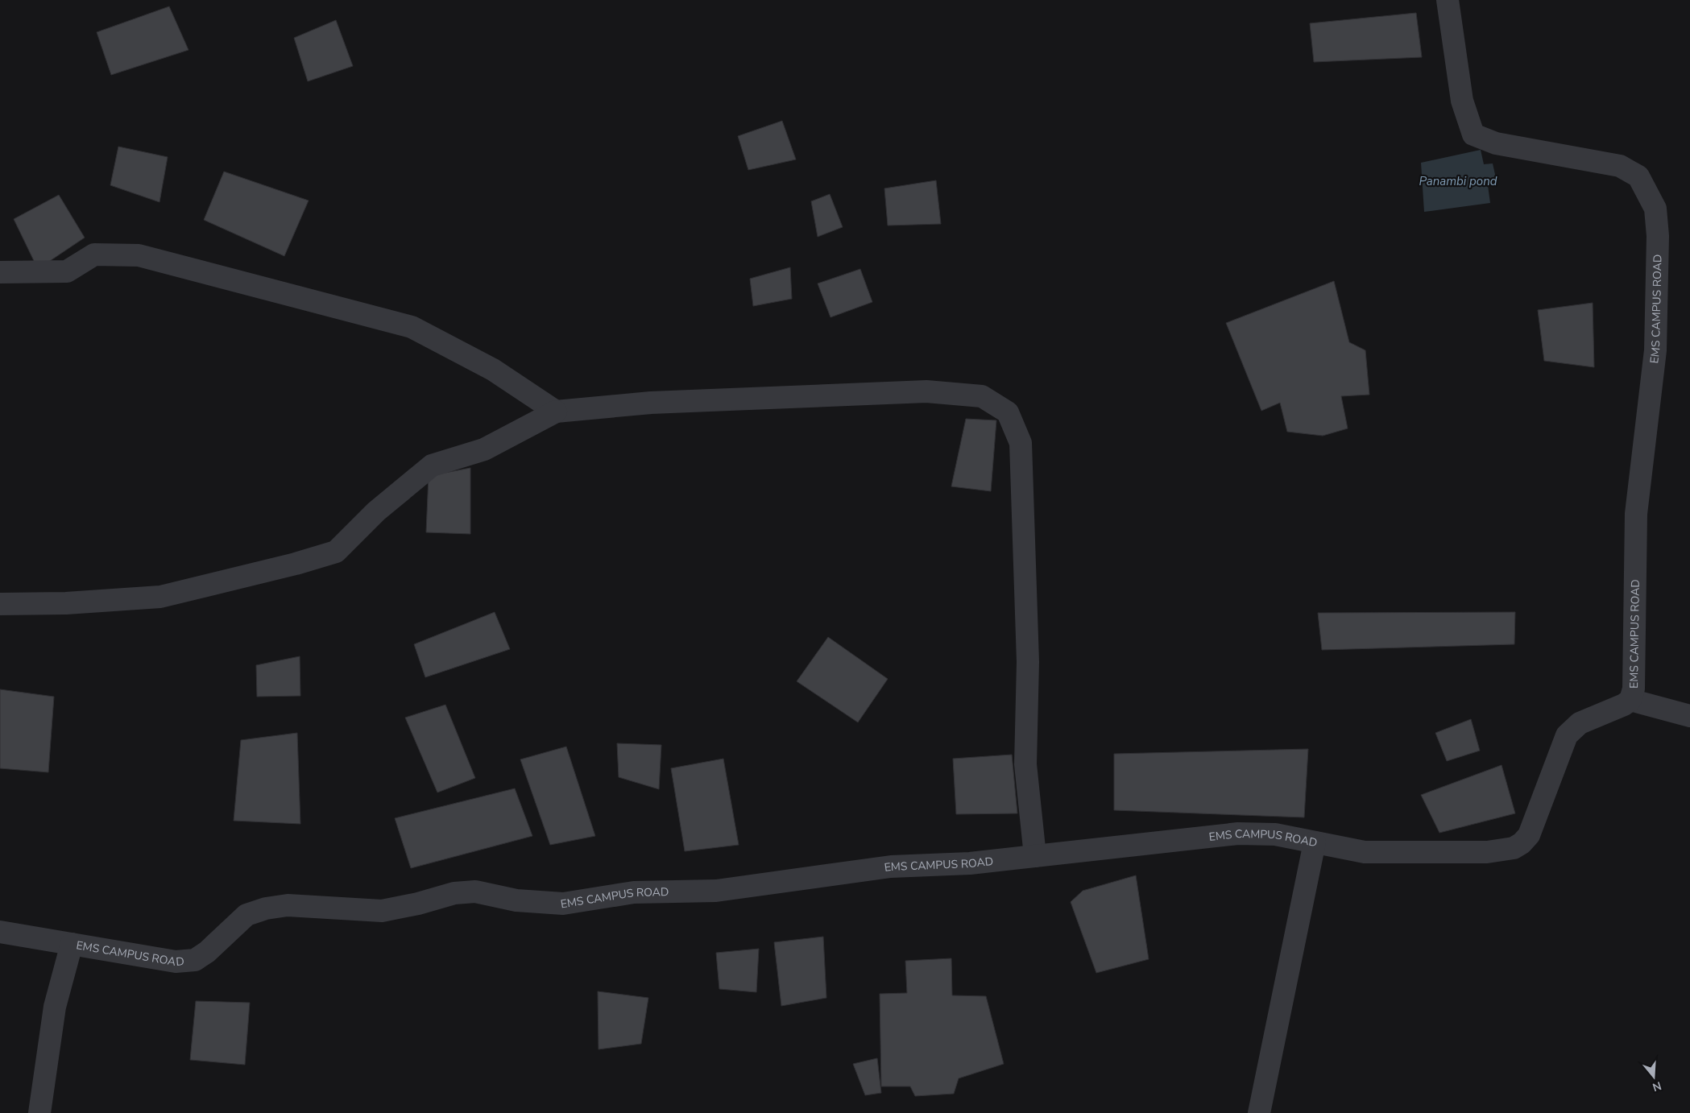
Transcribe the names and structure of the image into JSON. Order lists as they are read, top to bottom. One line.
{"streets":{"street":["EMS CAMPUS ROAD"]},"water":["Panambi pond"],"north":"bottom"}
